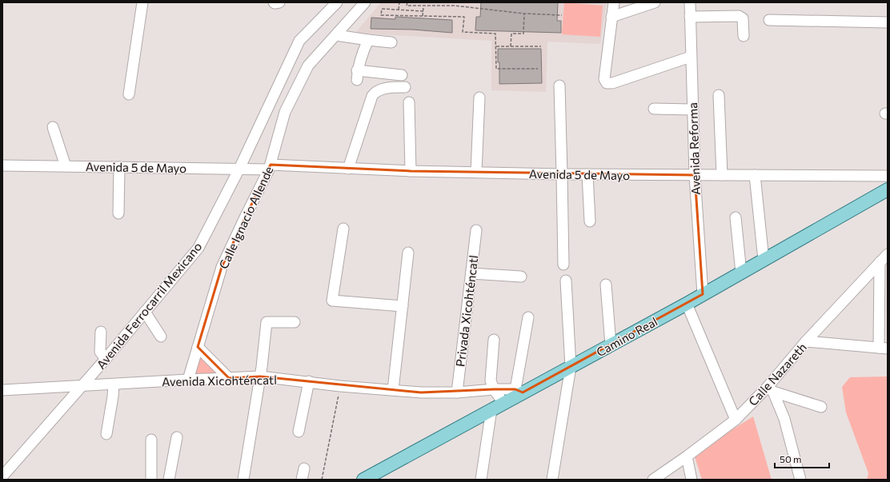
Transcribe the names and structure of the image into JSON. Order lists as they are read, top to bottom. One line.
{"streets":{"main road":["Camino Real"],"street":["Avenida Reforma","Avenida 5 de Mayo","Calle Ignacio Allende","Avenida Ferrocarril Mexicano","Privada Xicohténcatl","Calle Nazareth","Avenida Xicohténcatl"]},"crossings":[["Avenida Reforma","Avenida 5 de Mayo"],["Avenida Reforma","Camino Real"],["Avenida 5 de Mayo","Calle Ignacio Allende"],["Avenida 5 de Mayo","Avenida Ferrocarril Mexicano"],["Calle Ignacio Allende","Avenida Xicohténcatl"],["Avenida Ferrocarril Mexicano","Avenida Xicohténcatl"],["Privada Xicohténcatl","Avenida Xicohténcatl"],["Camino Real","Avenida Xicohténcatl"]],"scale_bar":"50 m"}
